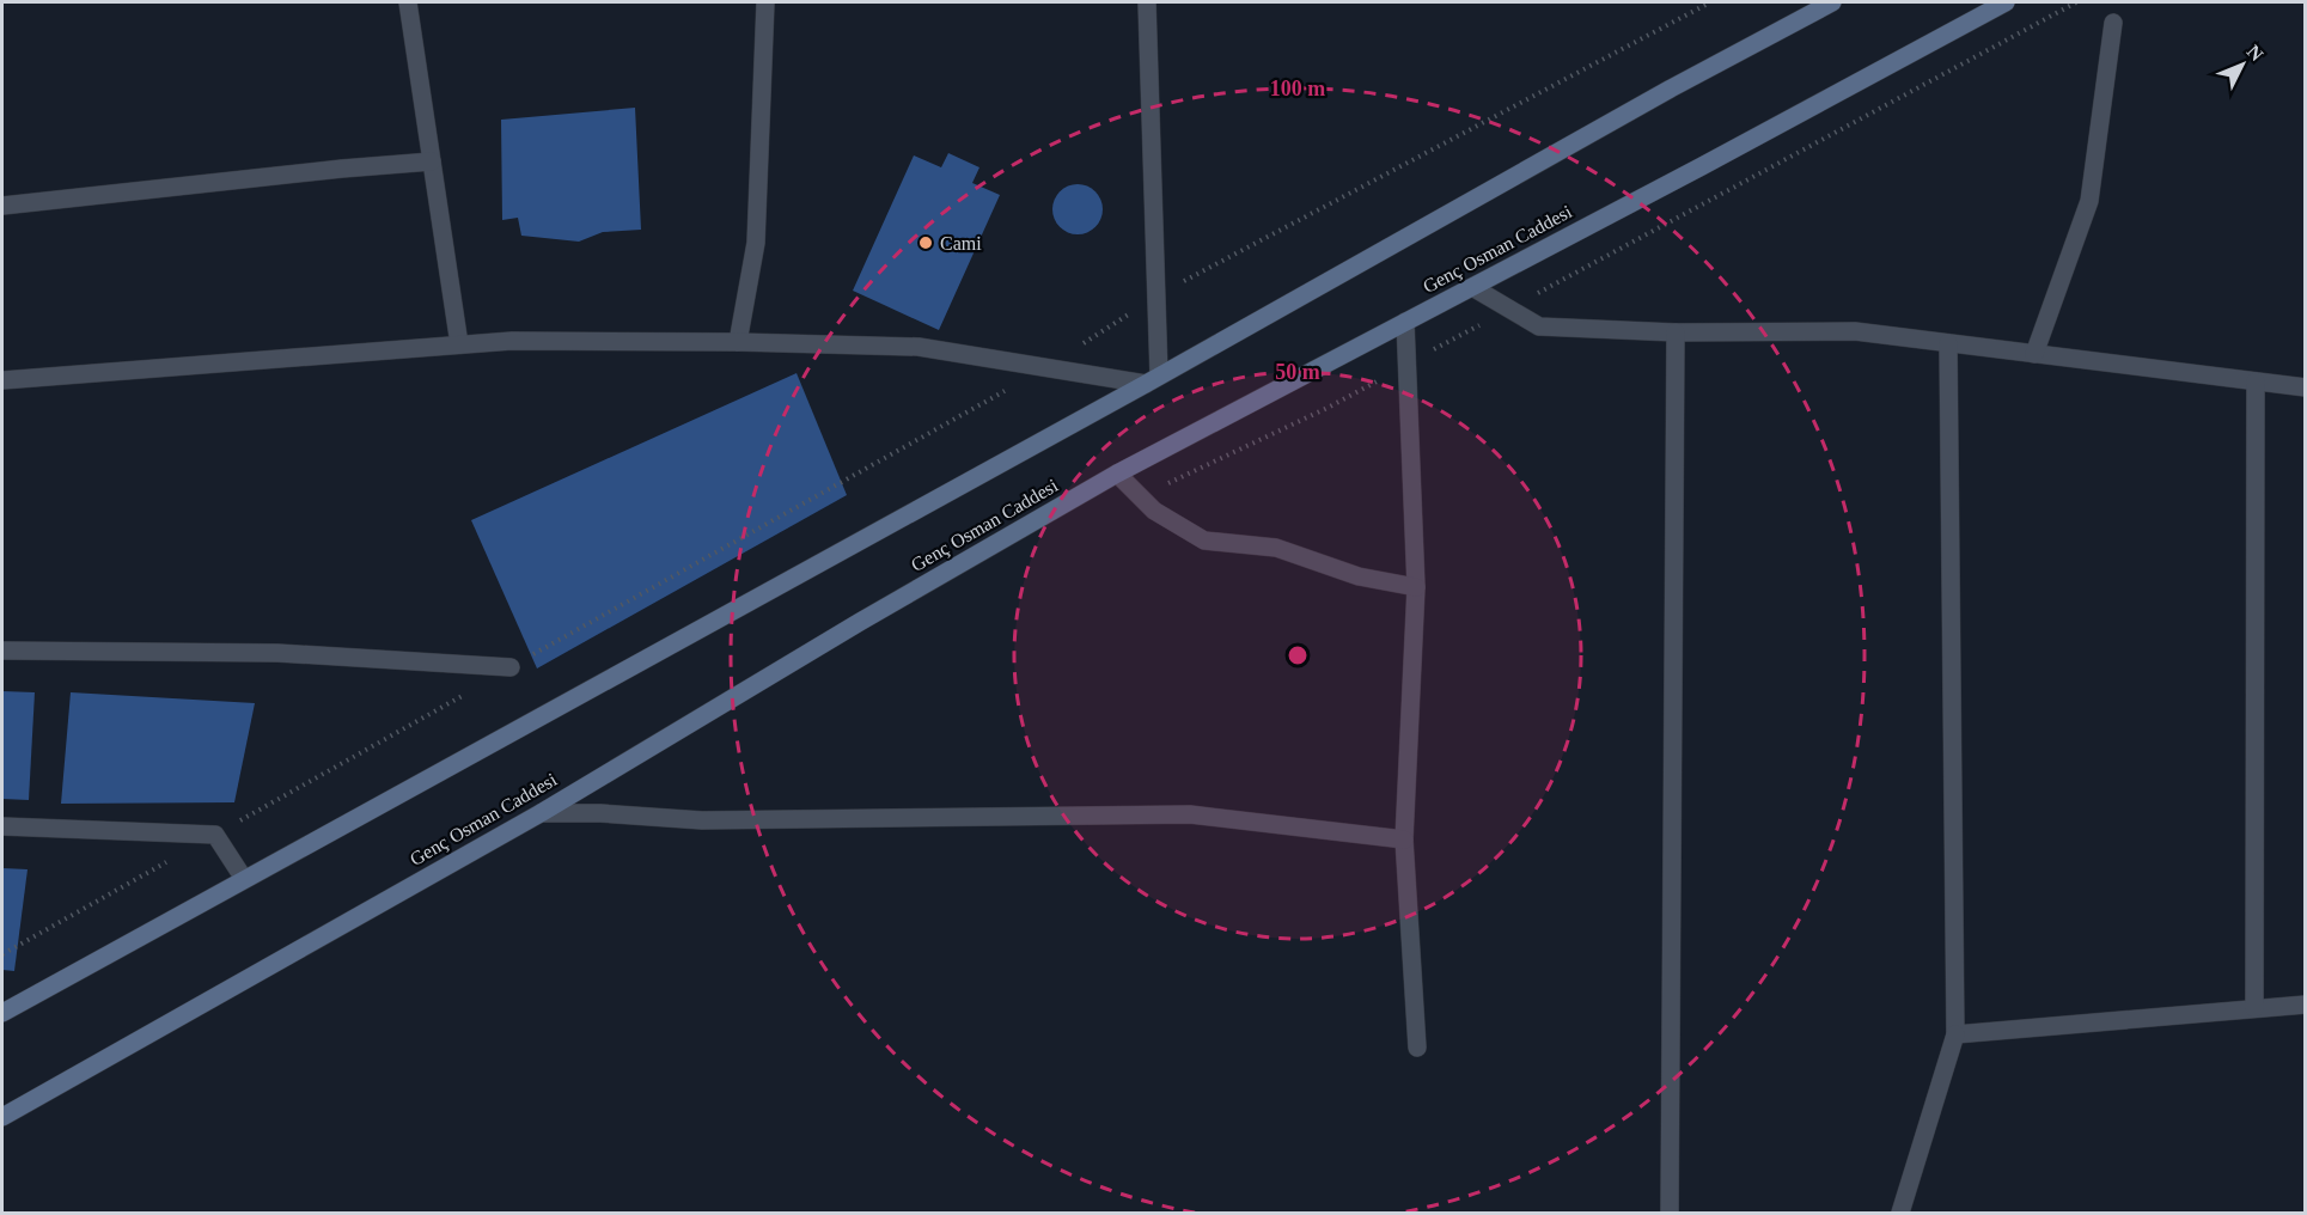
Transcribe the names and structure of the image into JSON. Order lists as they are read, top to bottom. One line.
{"streets":{"main road":["Genç Osman Caddesi"]},"places":["Cami"],"north":"top right","rings":["100 m","50 m"]}
